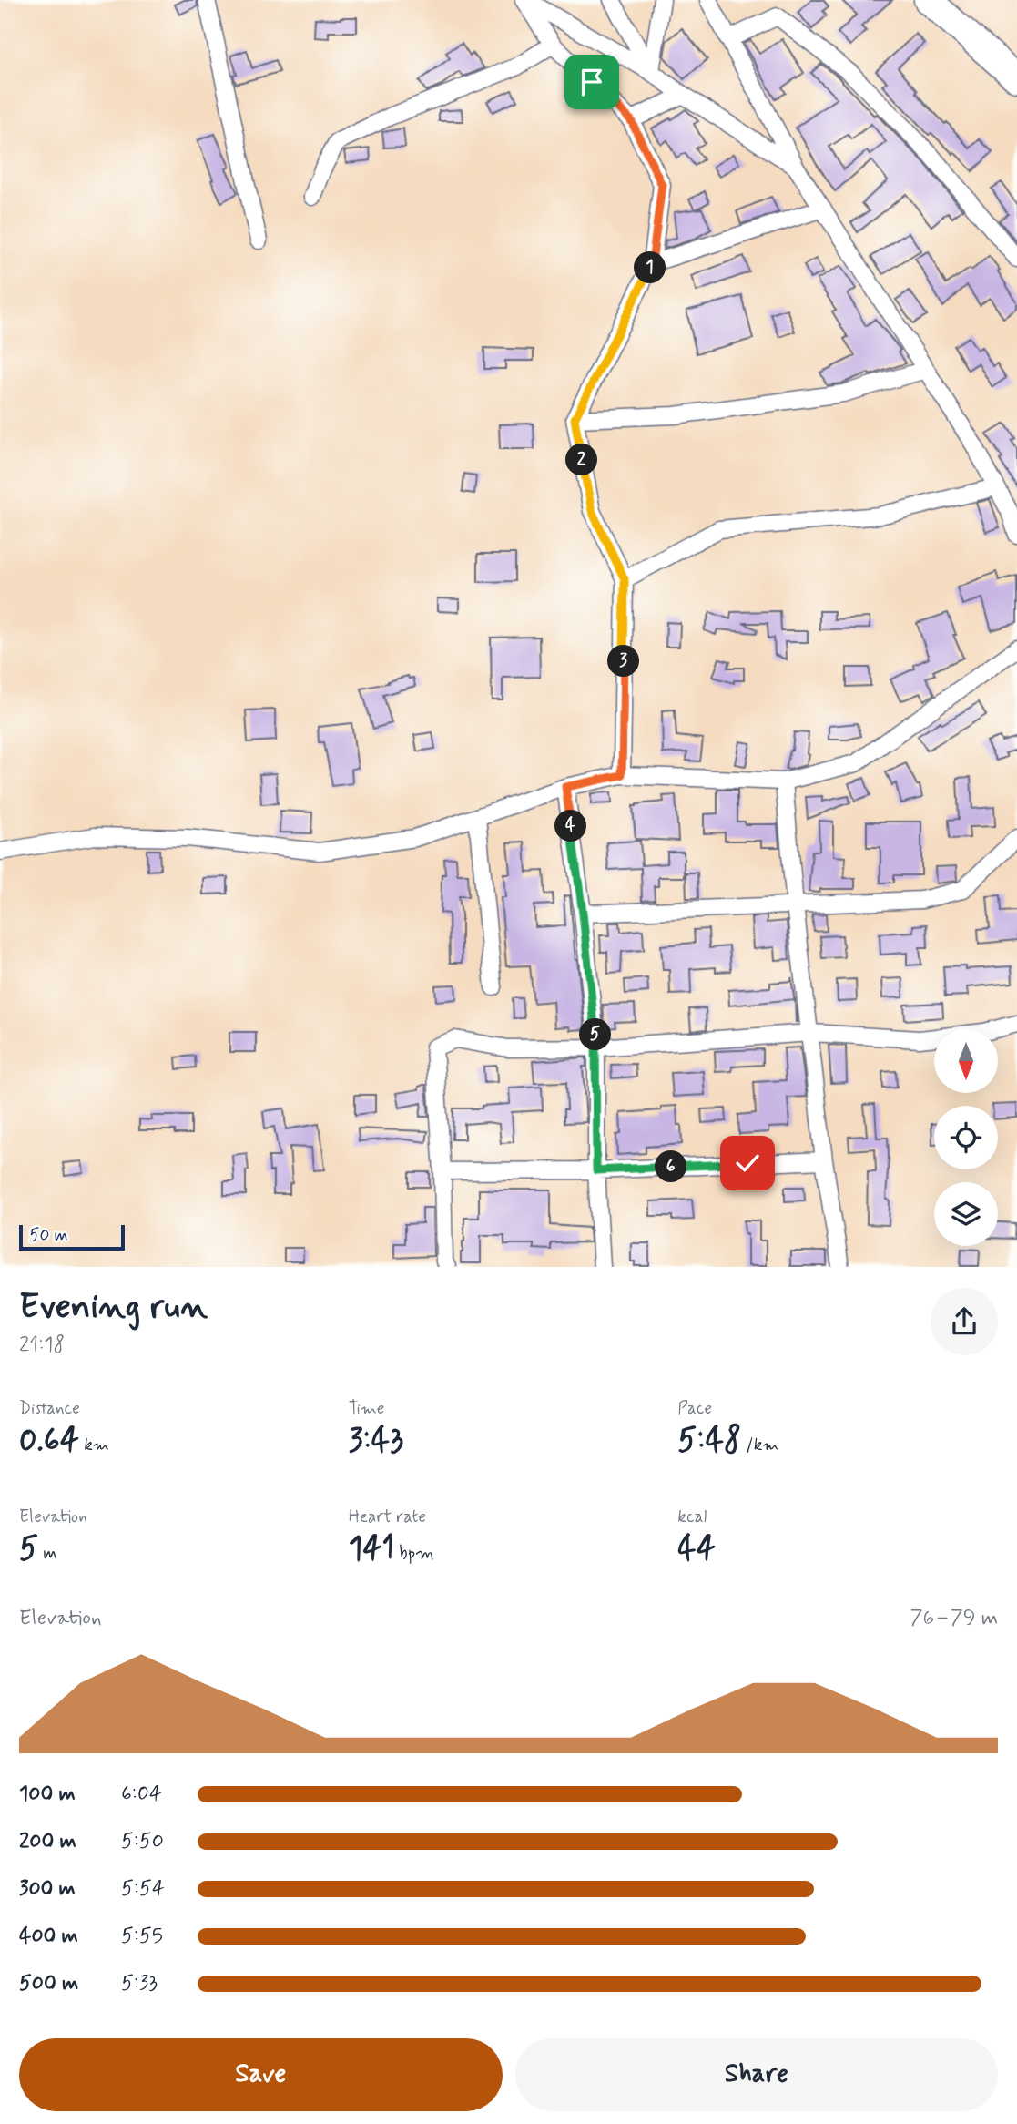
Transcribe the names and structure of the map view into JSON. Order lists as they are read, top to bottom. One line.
{"scale_bar":"50 m","north":"bottom","page":{"pins":["1","2","3","4","5","6"],"scale":"50 m","heading":["Evening run","21:18"],"stats":[["Distance","0.64 km"],["Time","3:43"],["Pace","5:48 /km"],["Elevation","5 m"],["Heart rate","141 bpm"],["kcal","44"]],"chart":["Elevation","76–79 m"],"list":[{"name":"100 m","note":"6:04"},{"name":"200 m","note":"5:50"},{"name":"300 m","note":"5:54"},{"name":"400 m","note":"5:55"},{"name":"500 m","note":"5:33"}],"buttons":["Save","Share"]}}
